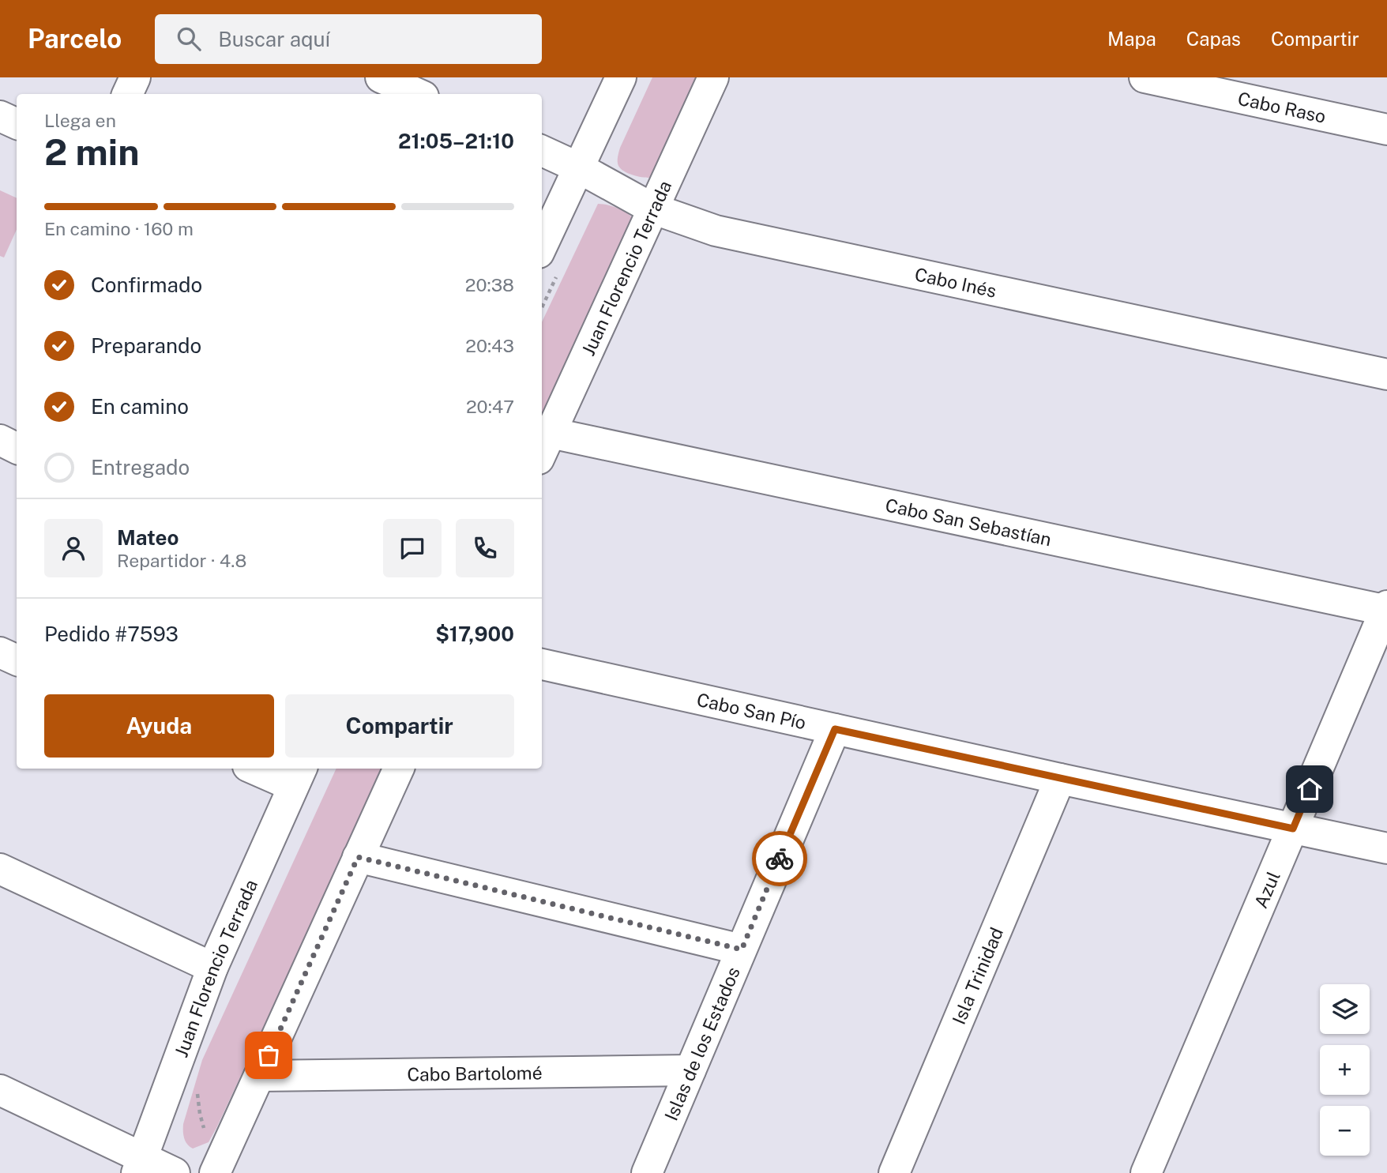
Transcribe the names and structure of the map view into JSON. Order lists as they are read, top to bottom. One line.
{"streets":{"street":["Cabo Raso","Juan Florencio Terrada","Cabo Inés","Cabo San Sebastían","Cabo San Pío","Azul","Isla Trinidad","Islas de los Estados","Cabo Bartolomé"]},"crossings":[["Juan Florencio Terrada","Cabo Inés"],["Juan Florencio Terrada","Cabo San Sebastían"],["Cabo San Sebastían","Azul"],["Cabo San Pío","Azul"],["Cabo San Pío","Isla Trinidad"],["Cabo San Pío","Islas de los Estados"],["Islas de los Estados","Cabo Bartolomé"]],"page":{"header":"Parcelo","search":"Buscar aquí","nav":["Mapa","Capas","Compartir"],"heading":["2 min","Llega en","21:05–21:10"],"panel":["Mateo","Repartidor · 4.8","Pedido #7593","$17,900"],"bar":"En camino · 160 m","list":[["Confirmado","20:38"],["Preparando","20:43"],["En camino","20:47"],"Entregado"],"buttons":["Ayuda","Compartir"],"map_buttons":["+","−"]}}
